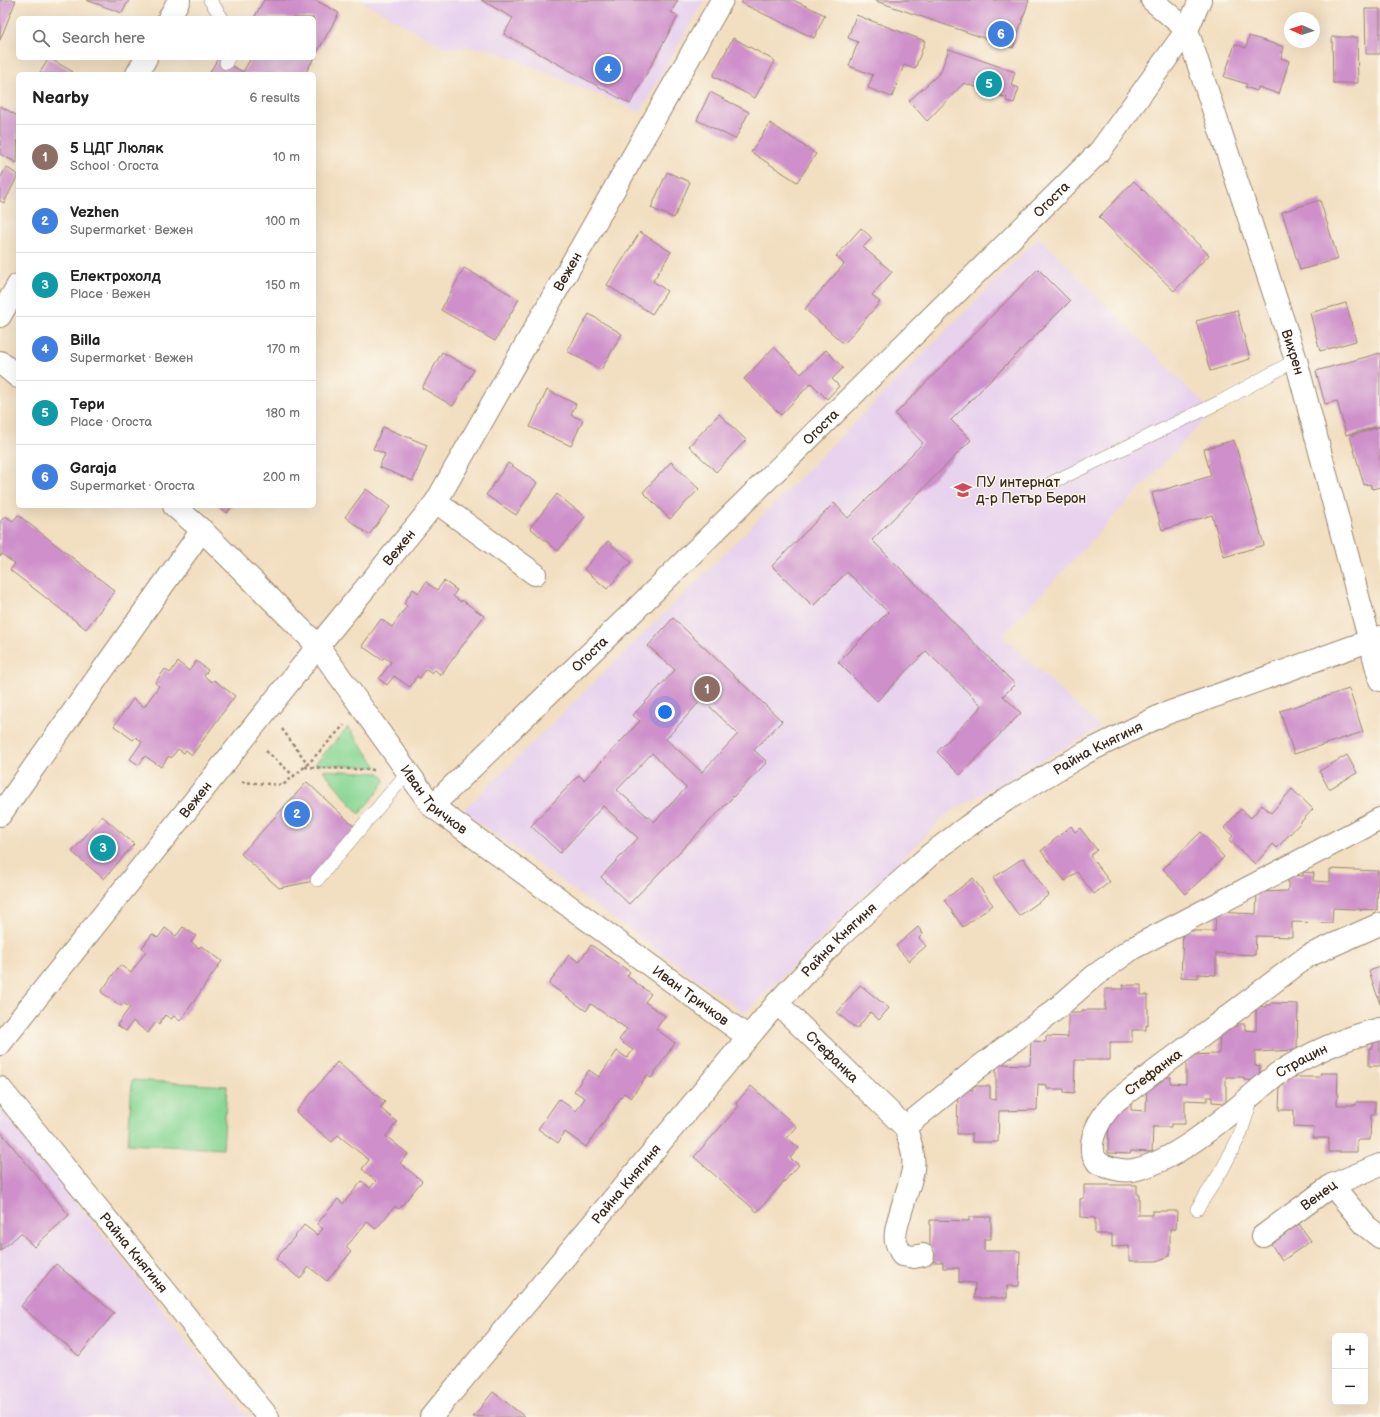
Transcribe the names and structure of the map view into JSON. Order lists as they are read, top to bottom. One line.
{"streets":{"street":["Огоста","Вежен","Вихрен","Райна Княгиня","Иван Тричков","Стефанка","Страцин","Венец"]},"crossings":[["Огоста","Вихрен"],["Огоста","Иван Тричков"],["Вежен","Иван Тричков"],["Вихрен","Райна Княгиня"],["Райна Княгиня","Иван Тричков"],["Райна Княгиня","Стефанка"],["Стефанка","Страцин"]],"places":{"school or university":["ПУ интернат д-р Петър Берон"]},"north":"left","page":{"search":"Search here","pins":["6","4","5","1","2","3"],"heading":["Nearby","6 results"],"list":[{"mark":"1","name":"5 ЦДГ Люляк","note":"School · Огоста","value":"10 m"},{"mark":"2","name":"Vezhen","note":"Supermarket · Вежен","value":"100 m"},{"mark":"3","name":"Електрохолд","note":"Place · Вежен","value":"150 m"},{"mark":"4","name":"Billa","note":"Supermarket · Вежен","value":"170 m"},{"mark":"5","name":"Тери","note":"Place · Огоста","value":"180 m"},{"mark":"6","name":"Garaja","note":"Supermarket · Огоста","value":"200 m"}],"map_buttons":["+","−"]}}
